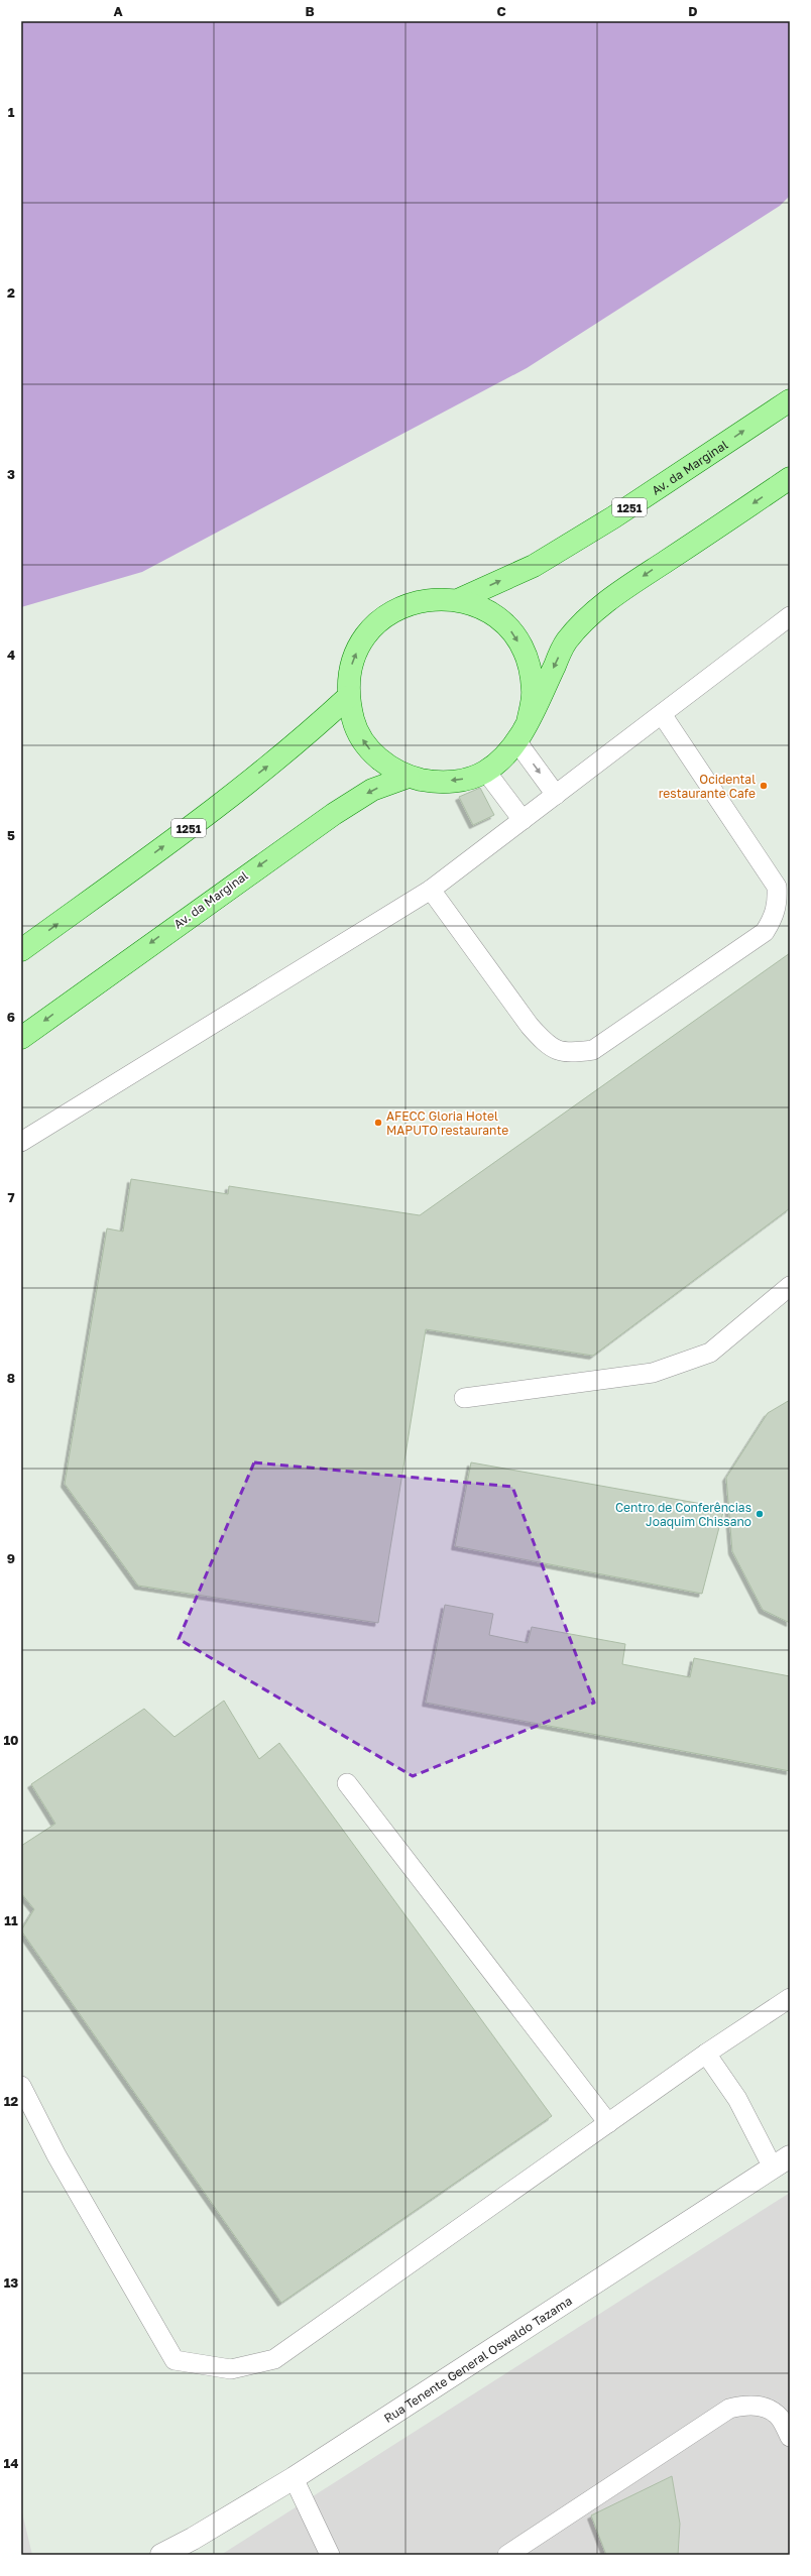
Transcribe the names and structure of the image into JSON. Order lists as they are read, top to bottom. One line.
{"streets":{"main road":["Av. da Marginal","1251"],"street":["Rua Tenente General Oswaldo Tazama"]},"crossings":[["Av. da Marginal","1251"]],"places":["Ocidental restaurante Cafe","AFECC Gloria Hotel MAPUTO restaurante","Centro de Conferências Joaquim Chissano"],"grid":{"columns":["A","B","C","D"],"rows":["1","2","3","4","5","6","7","8","9","10","11","12","13","14"]}}
